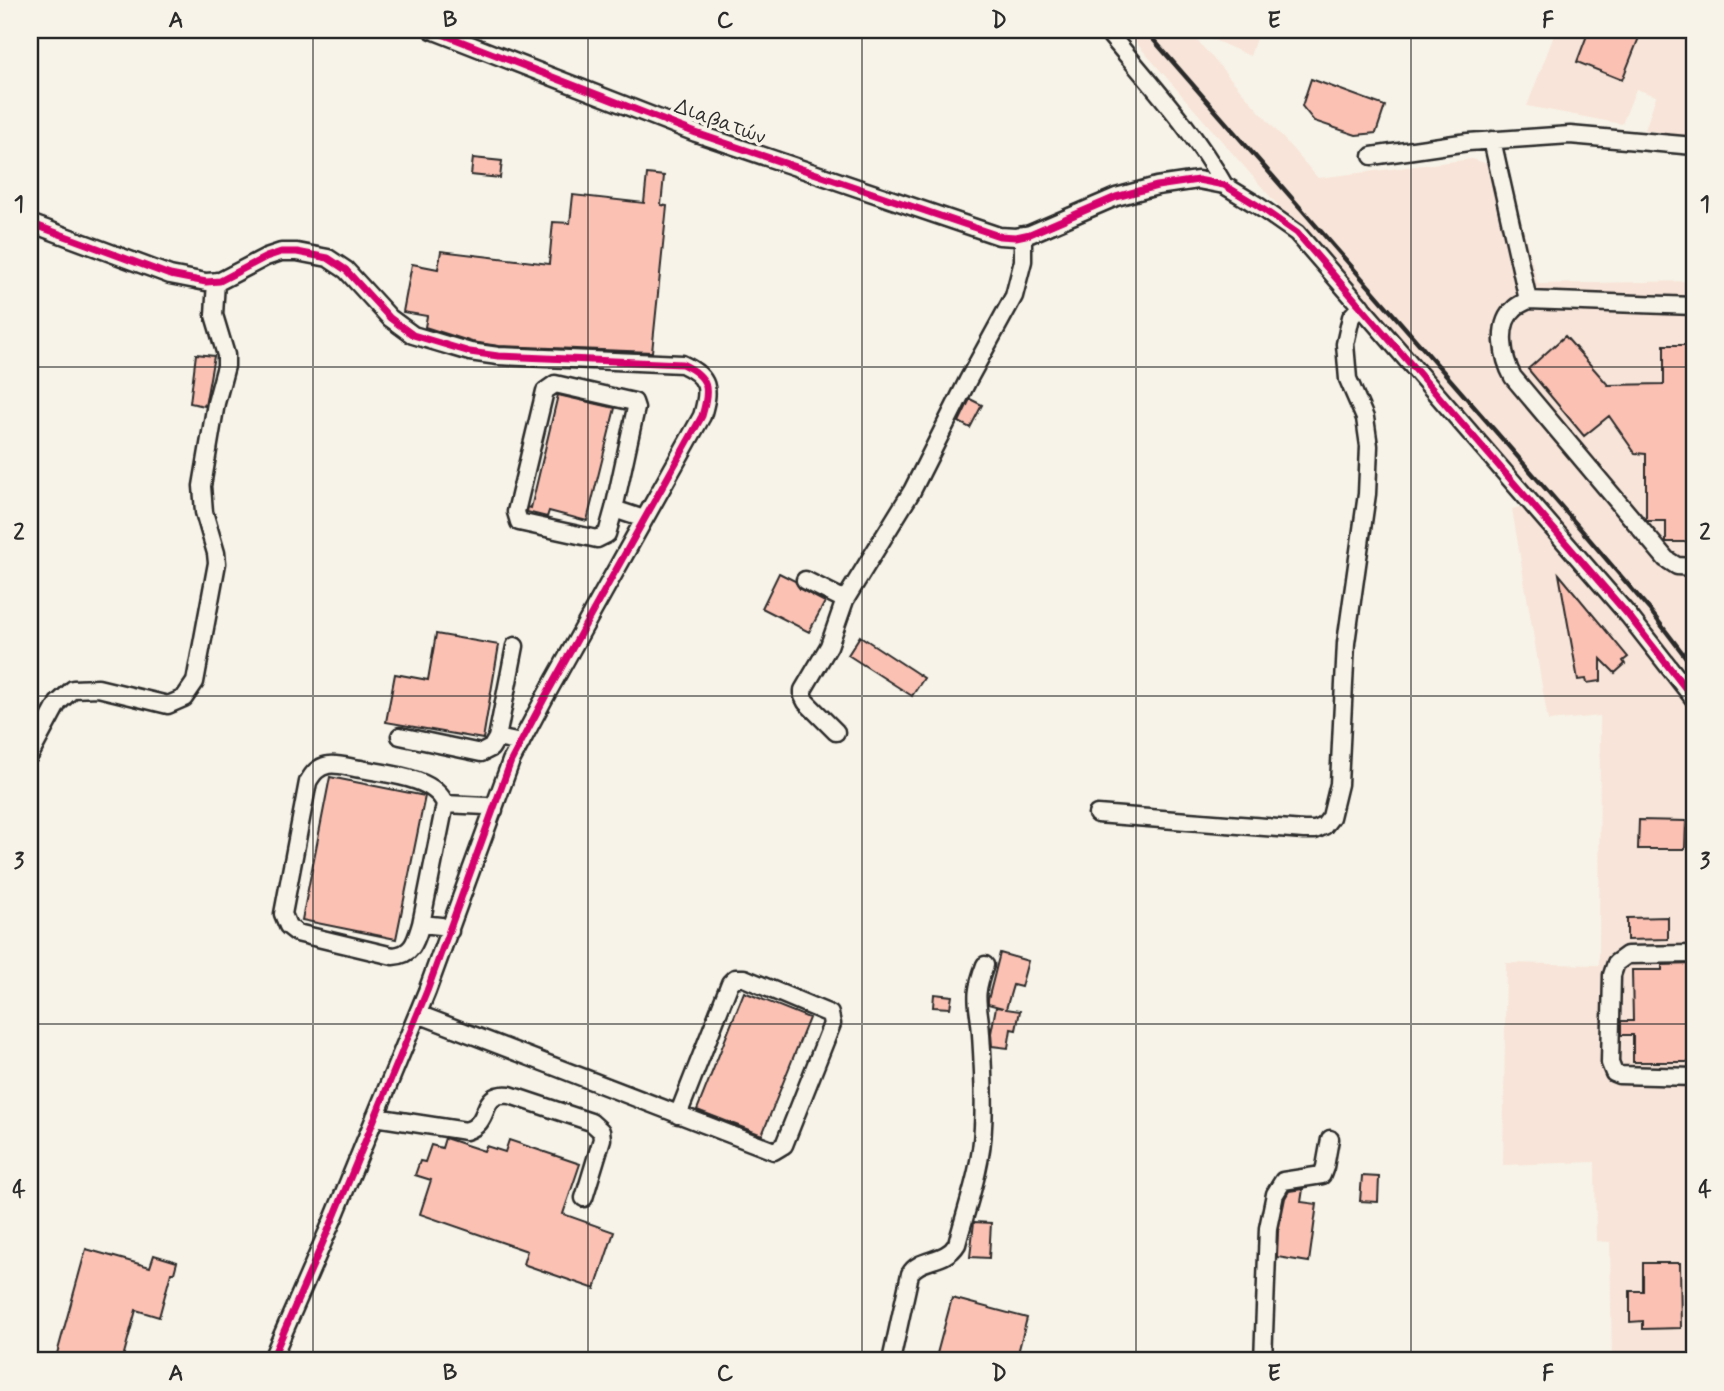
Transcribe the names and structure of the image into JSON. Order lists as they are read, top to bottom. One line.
{"streets":{"street":["Διαβατών"]},"grid":{"columns":["A","B","C","D","E","F"],"rows":["1","2","3","4"]}}
